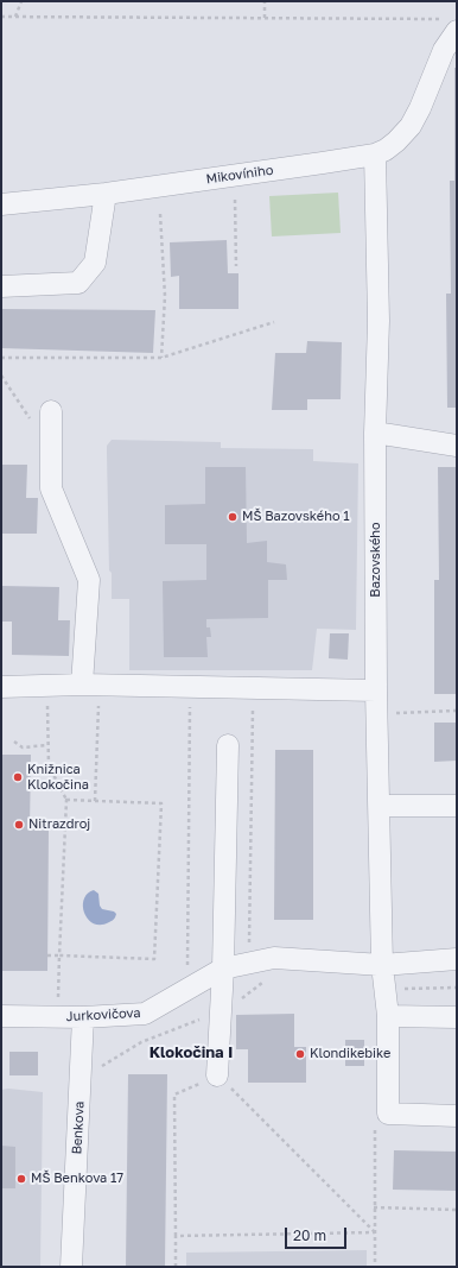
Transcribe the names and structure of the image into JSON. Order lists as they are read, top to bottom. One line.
{"streets":{"street":["Mikovíniho","Bazovského","Jurkovičova","Benkova"]},"crossings":[["Mikovíniho","Bazovského"],["Bazovského","Jurkovičova"],["Jurkovičova","Benkova"]],"districts":["Klokočina I"],"places":["MŠ Bazovského 1","Knižnica Klokočina","Nitrazdroj","Klondikebike","MŠ Benkova 17"],"scale_bar":"20 m"}
